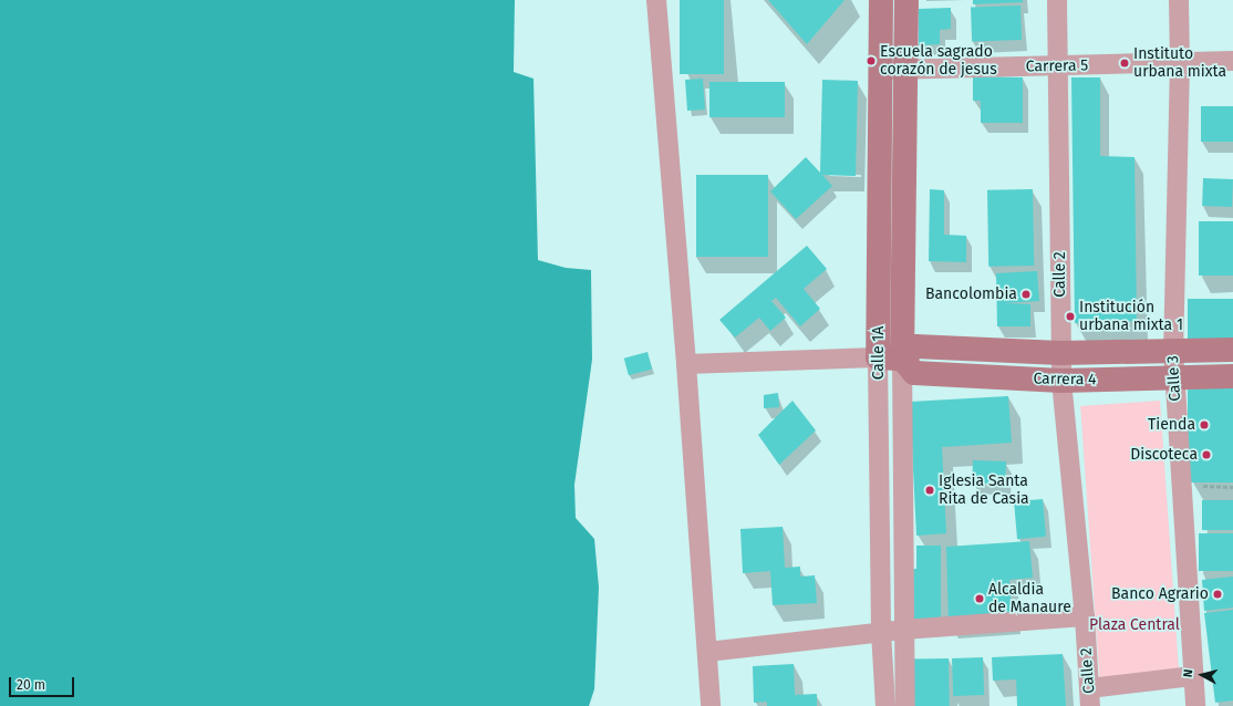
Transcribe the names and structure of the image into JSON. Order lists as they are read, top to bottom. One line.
{"streets":{"street":["Carrera 5","Calle 2","Calle 1A","Calle 3","Carrera 4"]},"crossings":[["Carrera 5","Calle 2"],["Carrera 5","Calle 1A"],["Carrera 5","Calle 3"],["Calle 2","Carrera 4"],["Calle 1A","Carrera 4"],["Calle 3","Carrera 4"]],"parks":["Plaza Central"],"places":["Escuela sagrado corazón de jesus","Instituto urbana mixta","Bancolombia","Institución urbana mixta 1","Tienda","Discoteca","Iglesia Santa Rita de Casia","Banco Agrario","Alcaldia de Manaure"],"scale_bar":"20 m","north":"left"}
